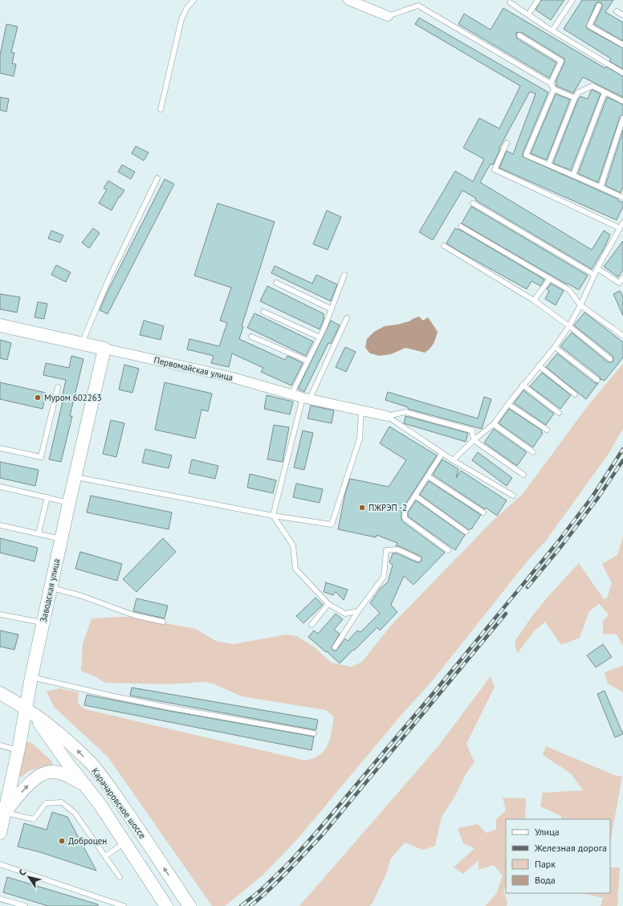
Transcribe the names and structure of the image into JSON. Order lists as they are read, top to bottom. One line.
{"streets":{"street":["Первомайская улица","Заводская улица","Карачаровское шоссе"]},"crossings":[["Первомайская улица","Заводская улица"],["Заводская улица","Карачаровское шоссе"]],"places":["Муром 602263","ПЖРЭП -2","Доброцен"],"legend":["Улица","Железная дорога","Парк","Вода"],"north":"top left"}
